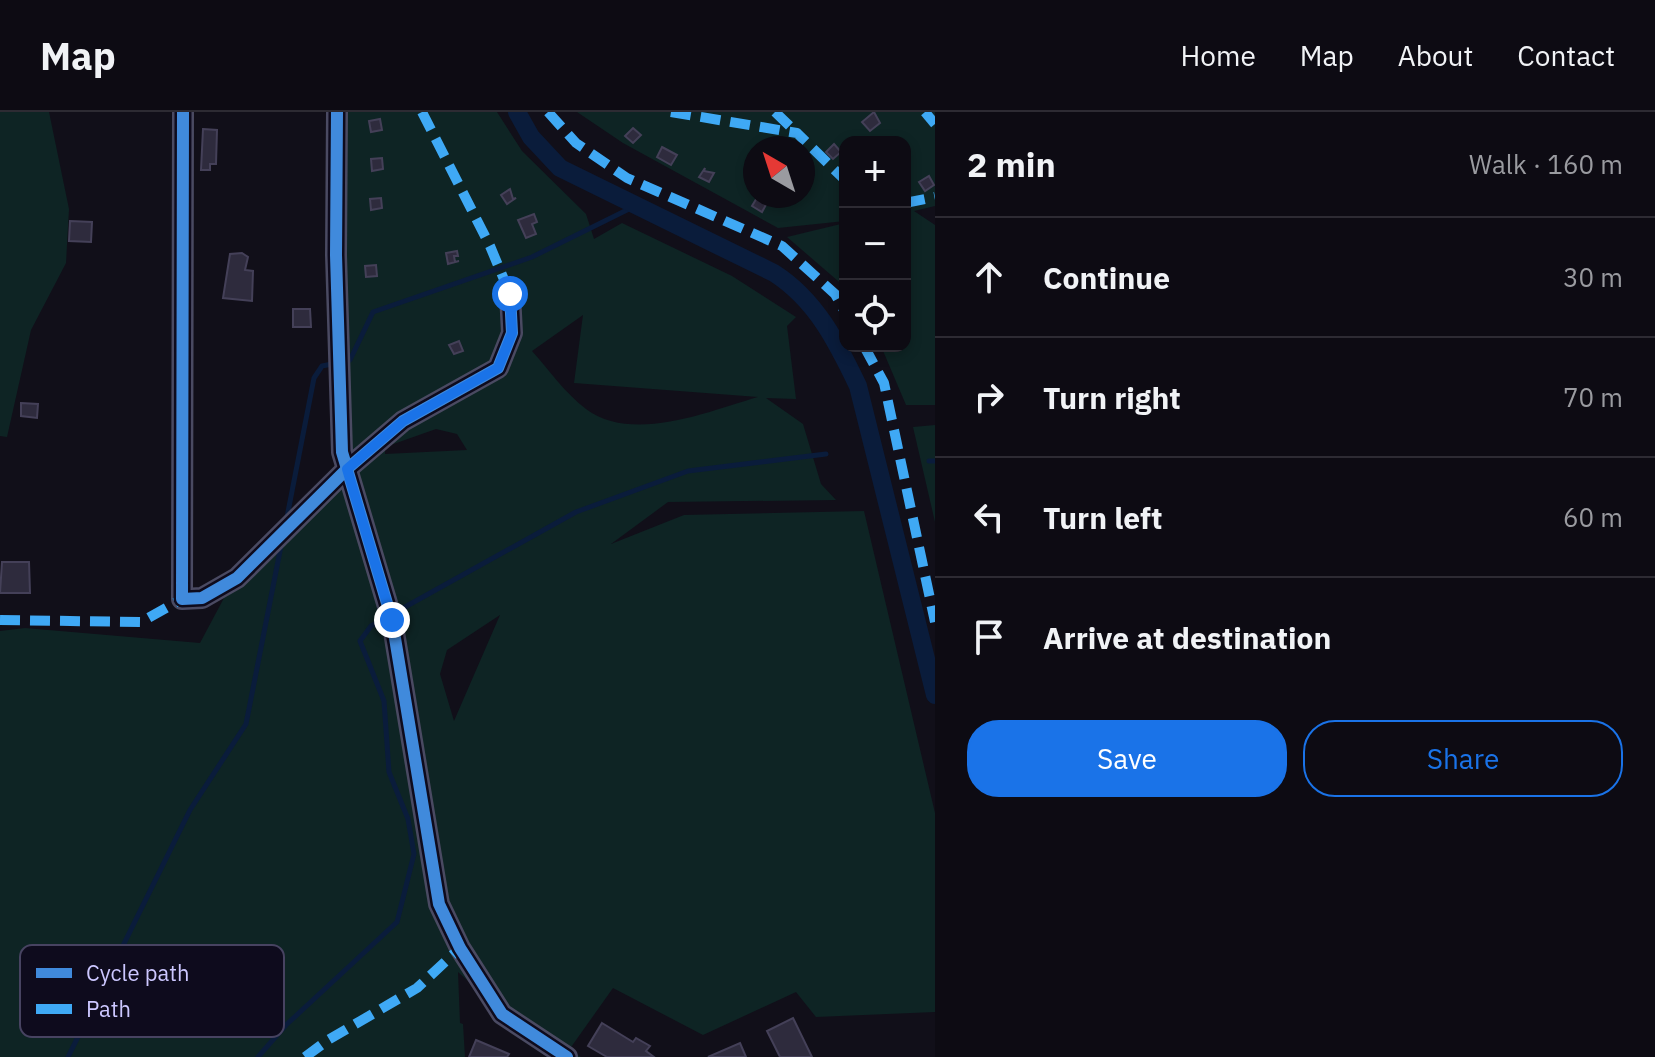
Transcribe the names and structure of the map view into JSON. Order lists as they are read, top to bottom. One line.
{"legend":["Cycle path","Path"],"north":"top left","page":{"header":"Map","nav":["Home","Map","About","Contact"],"heading":["2 min","Walk · 160 m"],"map_buttons":["+","−"],"list":[["Continue","30 m"],["Turn right","70 m"],["Turn left","60 m"],"Arrive at destination"],"buttons":["Save","Share"]}}
